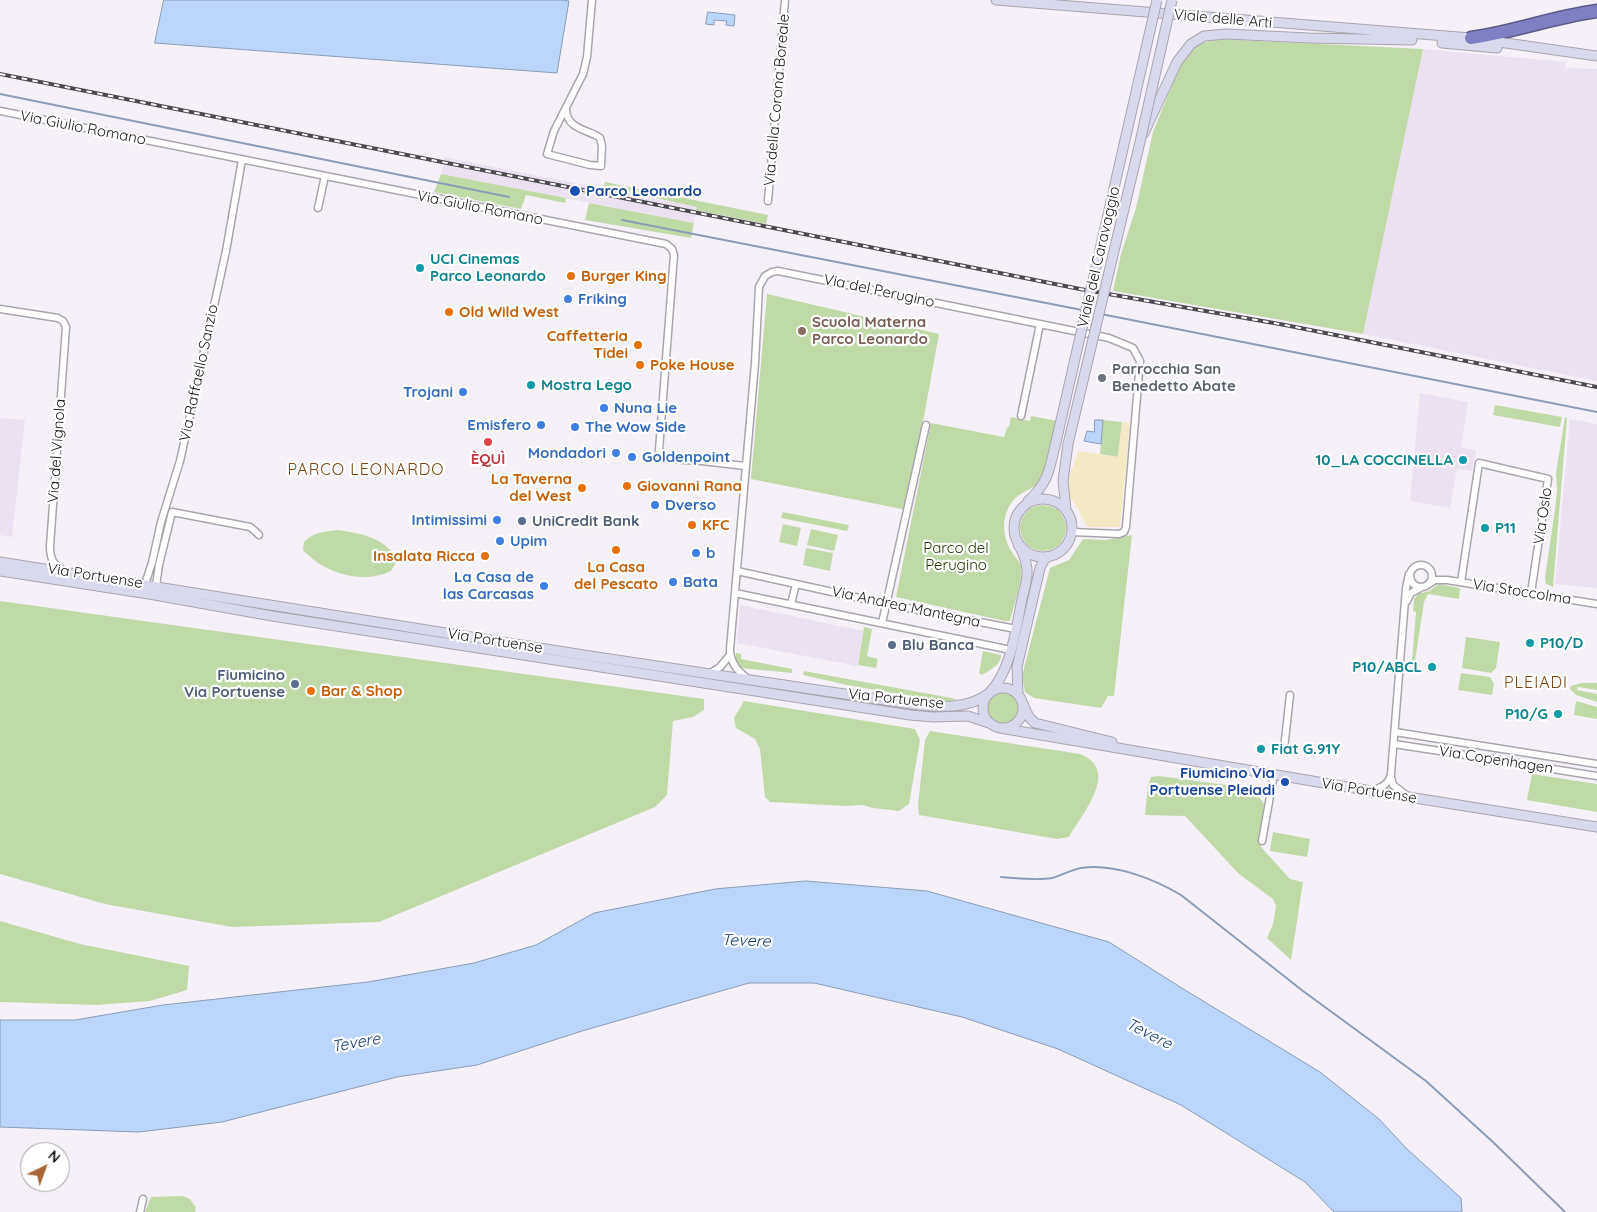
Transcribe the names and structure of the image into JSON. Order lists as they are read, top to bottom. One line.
{"streets":{"street":["Viale delle Arti","Via della Corona Boreale","Via Giulio Romano","Viale del Caravaggio","Via del Perugino","Via Raffaello Sanzio","Via del Vignola","Via Oslo","Via Portuense","Via Stoccolma","Via Andrea Mantegna","Via Copenhagen"]},"crossings":[["Viale delle Arti","Viale del Caravaggio"],["Via Giulio Romano","Via del Perugino"],["Via Giulio Romano","Via Raffaello Sanzio"],["Viale del Caravaggio","Via del Perugino"],["Via del Perugino","Via Andrea Mantegna"],["Via Raffaello Sanzio","Via Portuense"],["Via del Vignola","Via Portuense"],["Via Oslo","Via Stoccolma"]],"districts":["PARCO LEONARDO","PLEIADI"],"water":["Tevere"],"parks":["Parco del Perugino"],"places":["Parco Leonardo","UCI Cinemas Parco Leonardo","Burger King","Friking","Old Wild West","Scuola Materna Parco Leonardo","Caffetteria Tidei","Poke House","Parrocchia San Benedetto Abate","Mostra Lego","Trojani","Nuna Lie","Emisfero","The Wow Side","ÈQUÌ","Mondadori","Goldenpoint","10_LA COCCINELLA","Giovanni Rana","La Taverna del West","Dverso","Intimissimi","UniCredit Bank","KFC","P11","Upim","La Casa del Pescato","b","Insalata Ricca","Bata","La Casa de las Carcasas","P10/D","Blu Banca","P10/ABCL","Fiumicino Via Portuense","Bar & Shop","P10/G","Fiat G.91Y","Fiumicino Via Portuense Pleiadi"],"north":"top right"}
